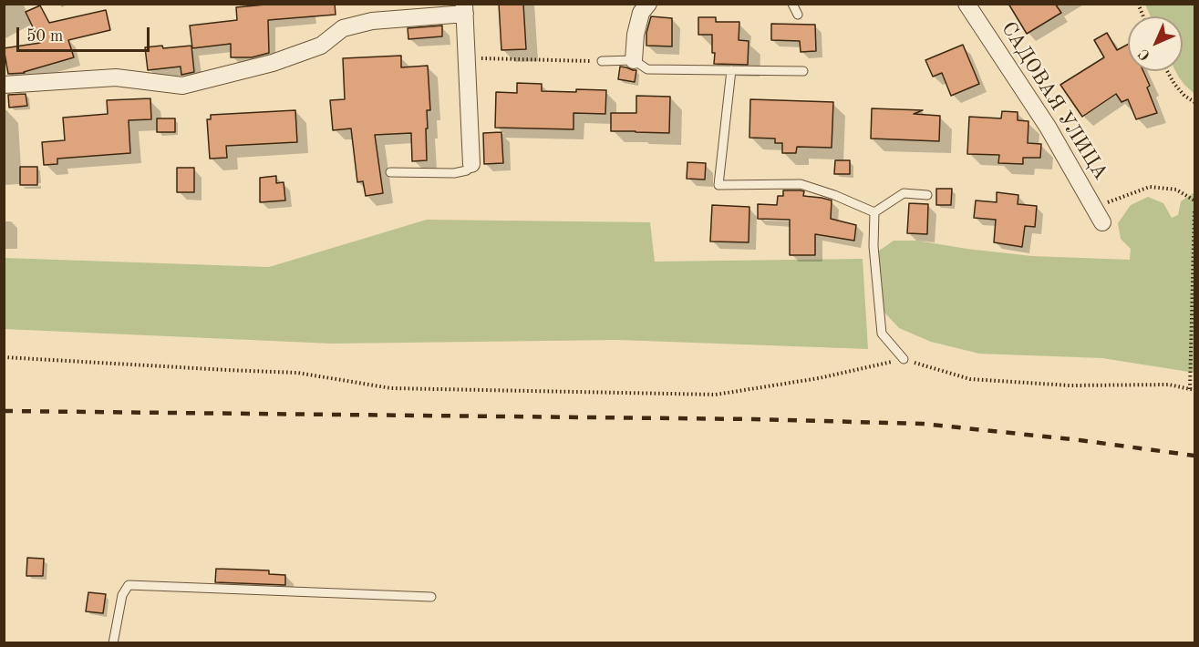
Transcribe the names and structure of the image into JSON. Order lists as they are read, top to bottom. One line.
{"streets":{"street":["САДОВАЯ УЛИЦА"]},"scale_bar":"50 m","north":"bottom left"}
